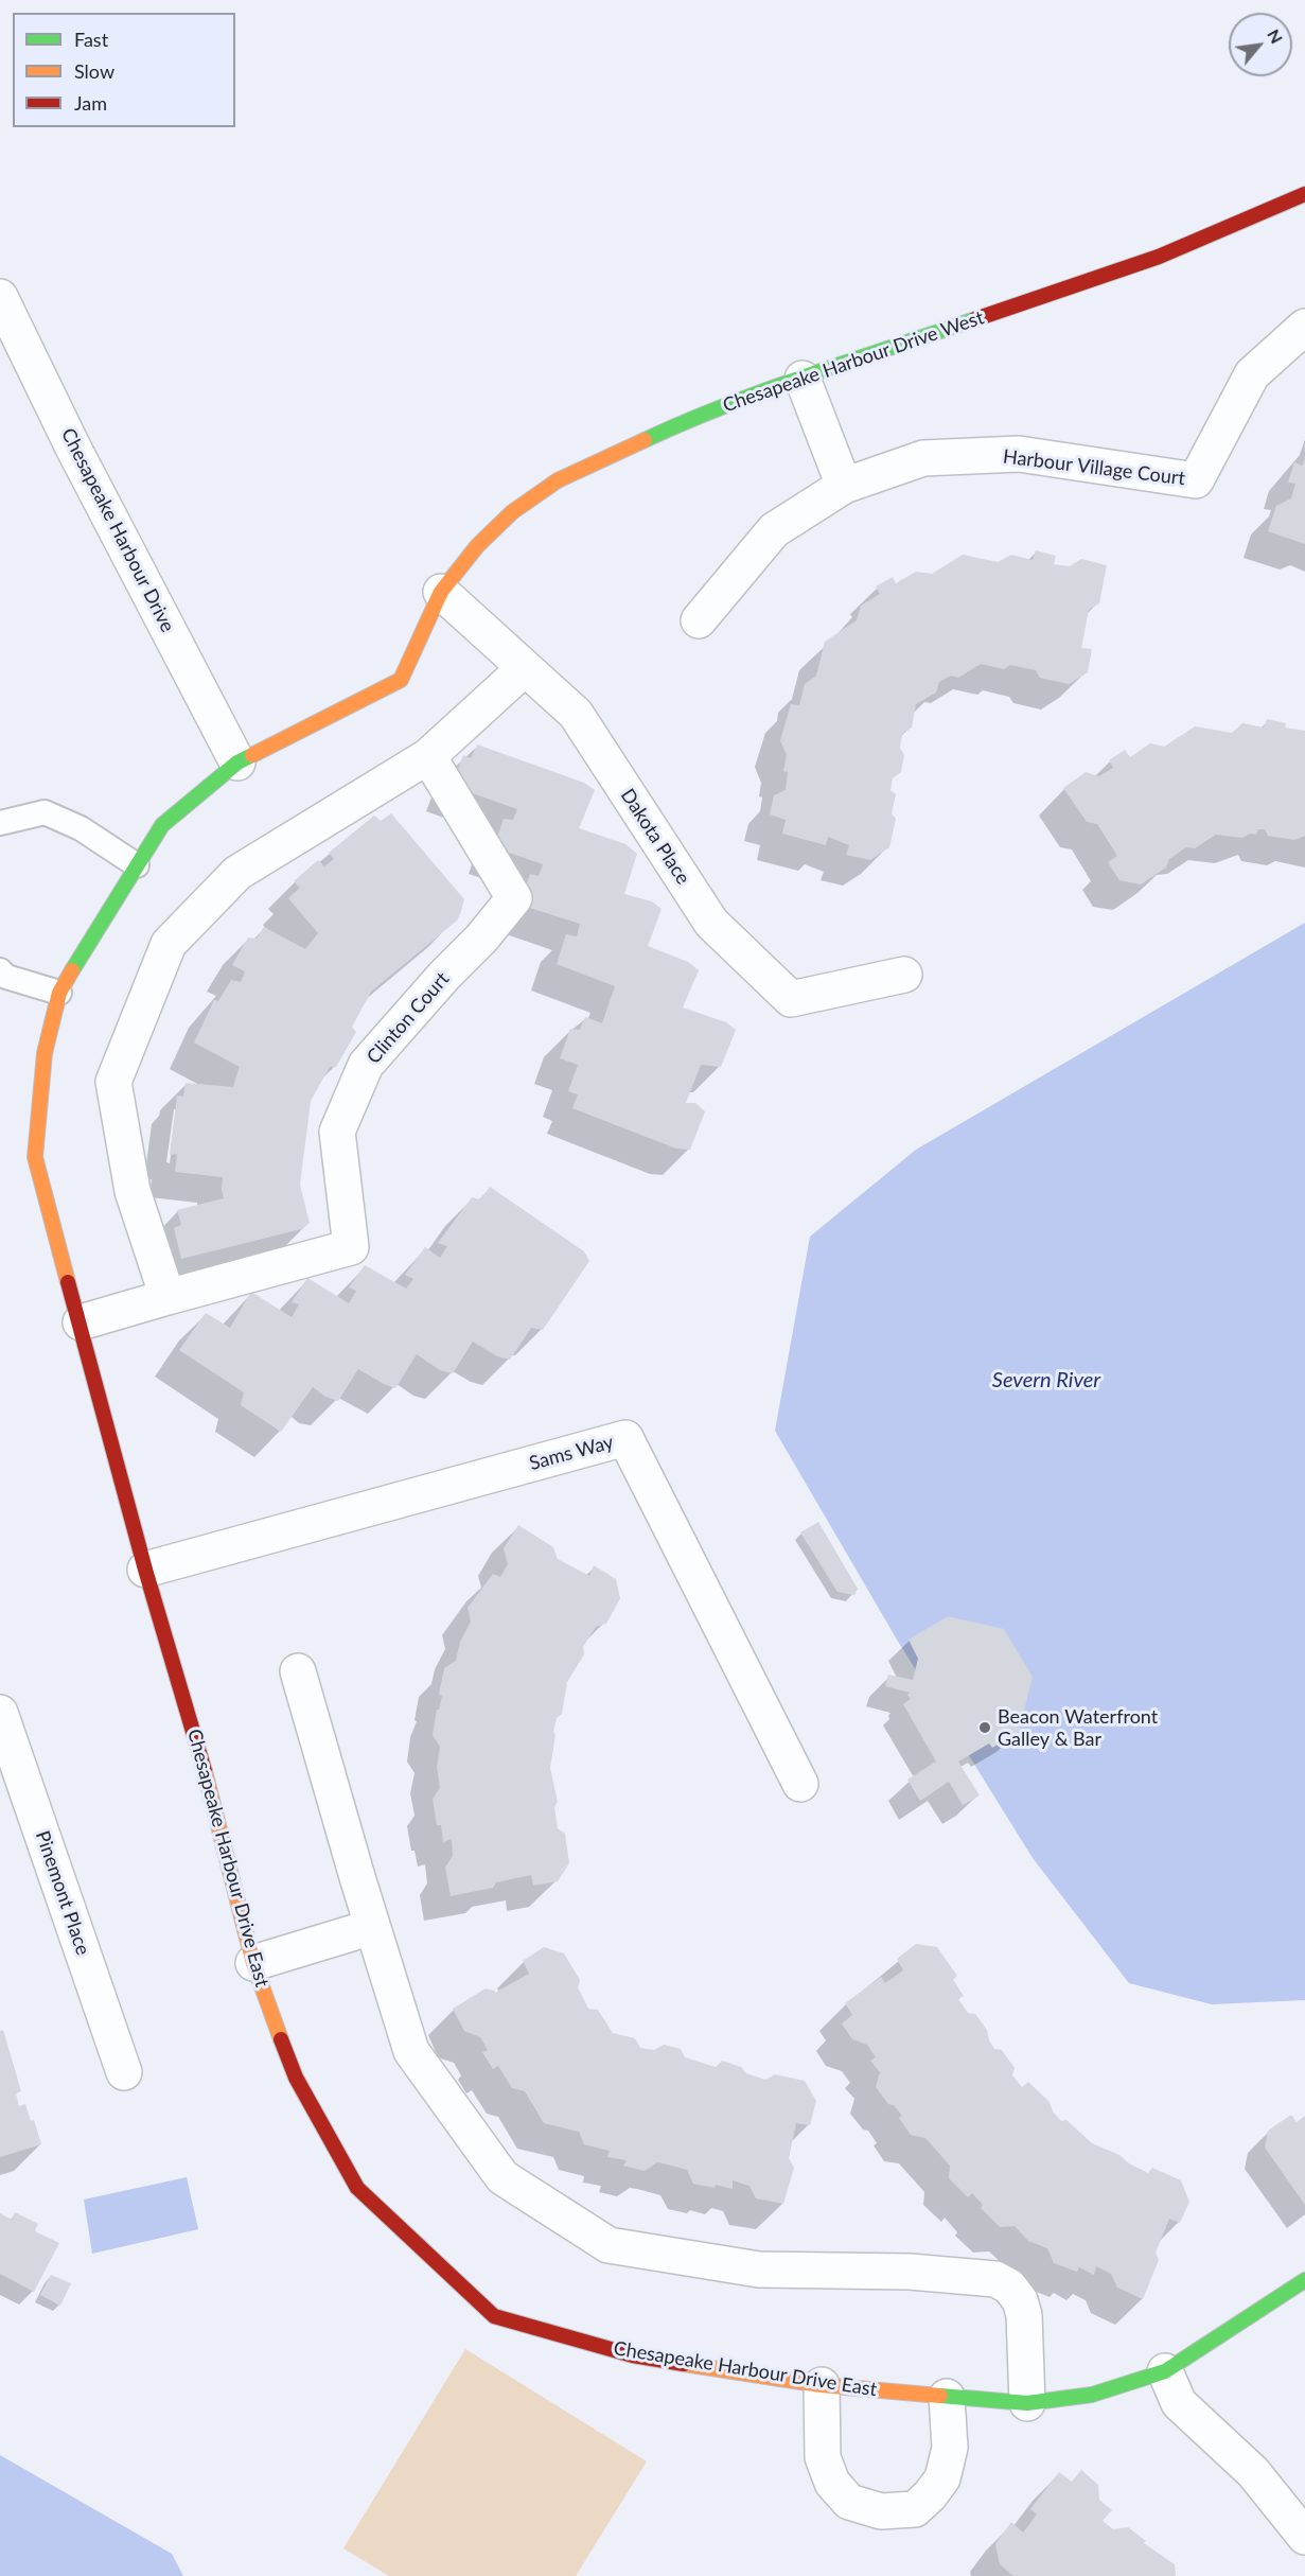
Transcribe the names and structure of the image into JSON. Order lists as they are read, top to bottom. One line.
{"streets":{"street":["Chesapeake Harbour Drive West","Harbour Village Court","Chesapeake Harbour Drive","Dakota Place","Clinton Court","Sams Way","Chesapeake Harbour Drive East","Pinemont Place"]},"crossings":[["Chesapeake Harbour Drive West","Dakota Place"],["Chesapeake Harbour Drive West","Chesapeake Harbour Drive East"],["Chesapeake Harbour Drive","Chesapeake Harbour Drive East"],["Dakota Place","Chesapeake Harbour Drive East"],["Sams Way","Chesapeake Harbour Drive East"]],"water":["Severn River"],"places":["Beacon Waterfront Galley & Bar"],"legend":["Fast","Slow","Jam"],"north":"top right"}
